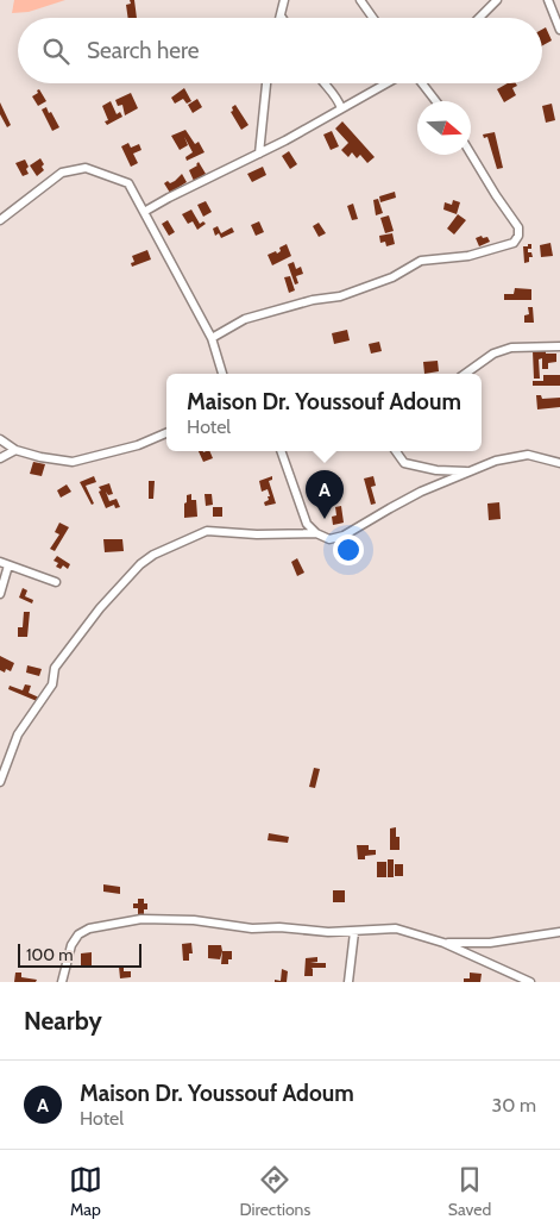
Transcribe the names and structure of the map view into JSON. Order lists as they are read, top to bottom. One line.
{"scale_bar":"100 m","north":"right","page":{"search":"Search here","popup":["Maison Dr. Youssouf Adoum","Hotel"],"pins":"A","scale":"100 m","heading":"Nearby","list":[{"mark":"A","name":"Maison Dr. Youssouf Adoum","note":"Hotel","value":"30 m"}],"nav":["Map","Directions","Saved"]}}
